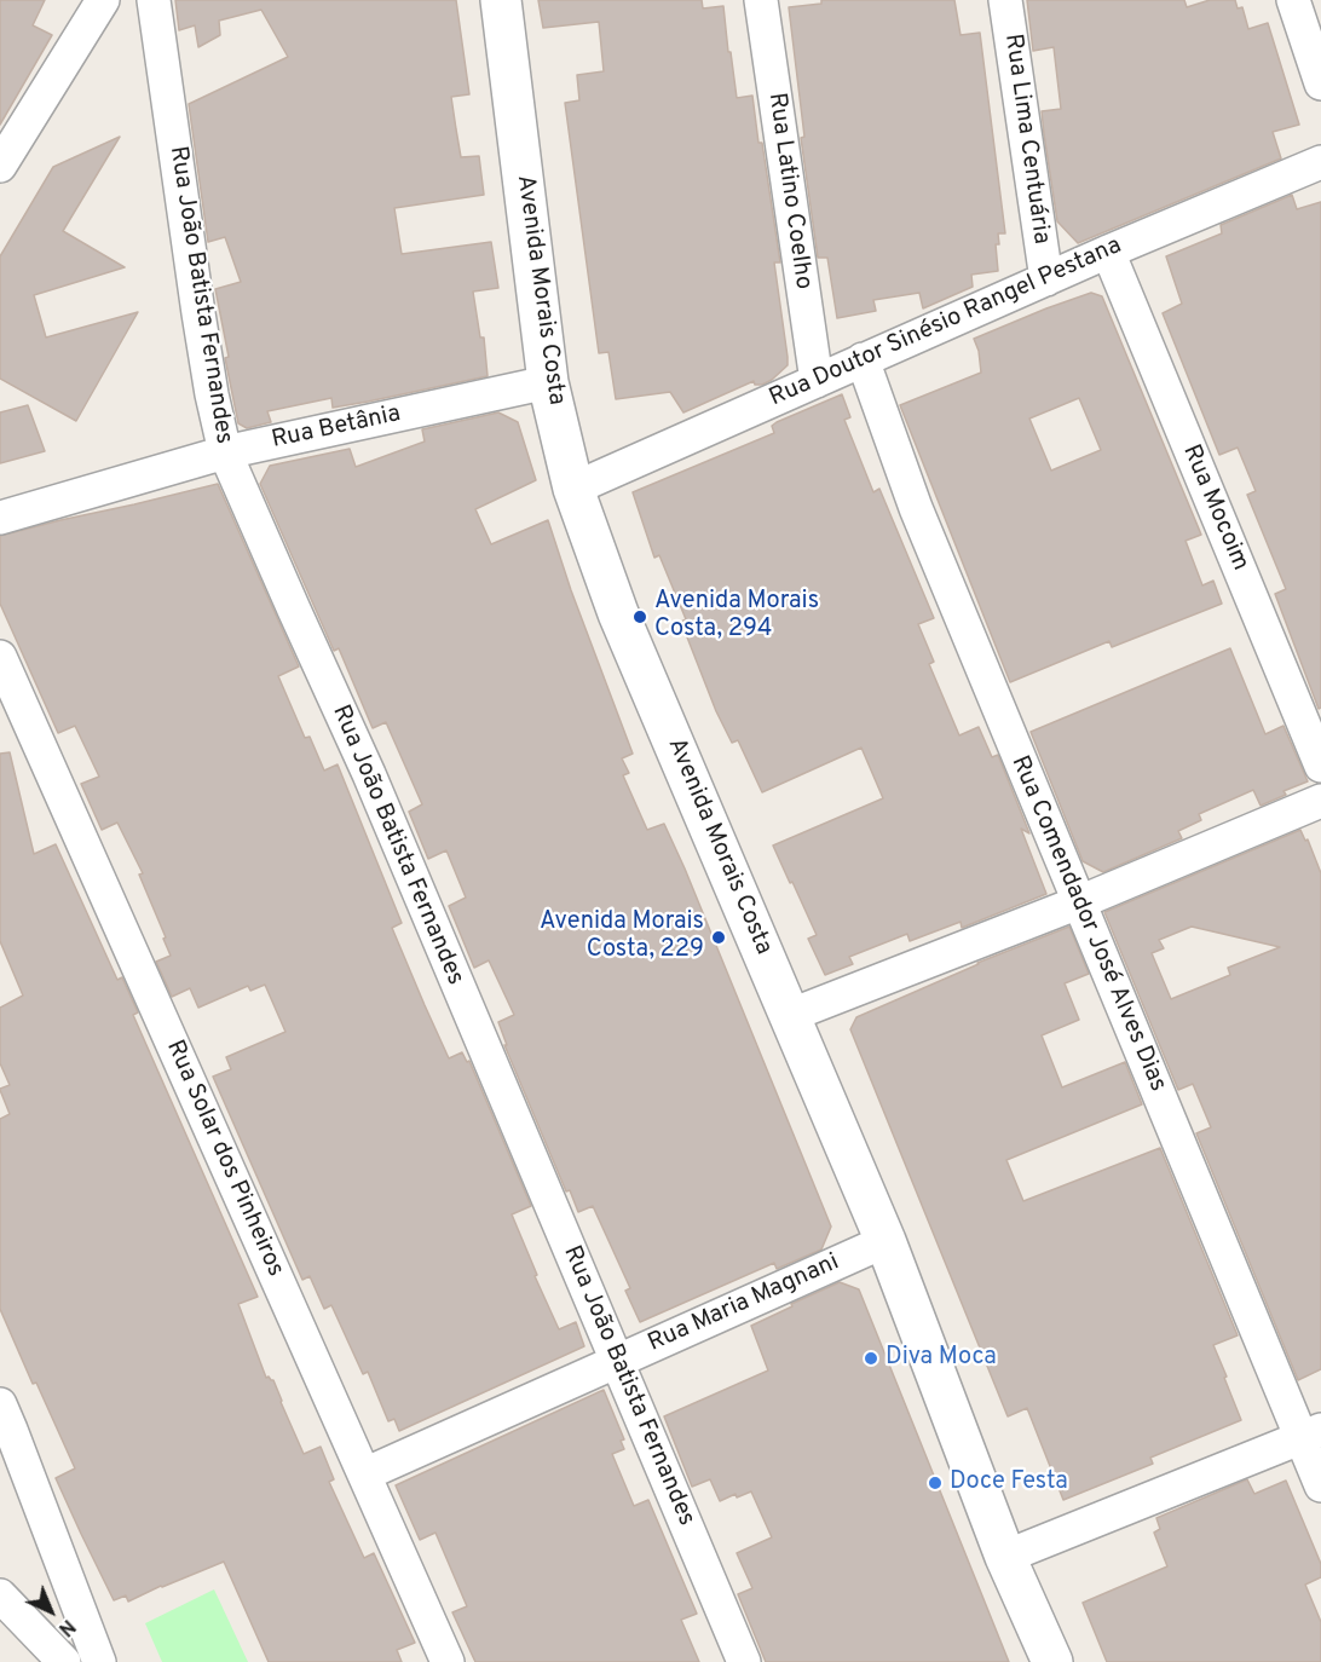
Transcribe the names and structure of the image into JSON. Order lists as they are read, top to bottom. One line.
{"streets":{"street":["Rua Lima Centuária","Rua Latino Coelho","Avenida Morais Costa","Rua João Batista Fernandes","Rua Doutor Sinésio Rangel Pestana","Rua Betânia","Rua Mocoim","Rua Comendador José Alves Dias","Rua Solar dos Pinheiros","Rua Maria Magnani"]},"crossings":[["Rua Lima Centuária","Rua Doutor Sinésio Rangel Pestana"],["Rua Latino Coelho","Rua Doutor Sinésio Rangel Pestana"],["Avenida Morais Costa","Rua Doutor Sinésio Rangel Pestana"],["Avenida Morais Costa","Rua Betânia"],["Avenida Morais Costa","Rua Maria Magnani"],["Rua João Batista Fernandes","Rua Betânia"],["Rua João Batista Fernandes","Rua Maria Magnani"],["Rua Doutor Sinésio Rangel Pestana","Rua Mocoim"],["Rua Doutor Sinésio Rangel Pestana","Rua Comendador José Alves Dias"],["Rua Solar dos Pinheiros","Rua Maria Magnani"]],"places":["Avenida Morais Costa, 294","Avenida Morais Costa, 229","Diva Moca","Doce Festa"],"north":"bottom right"}
